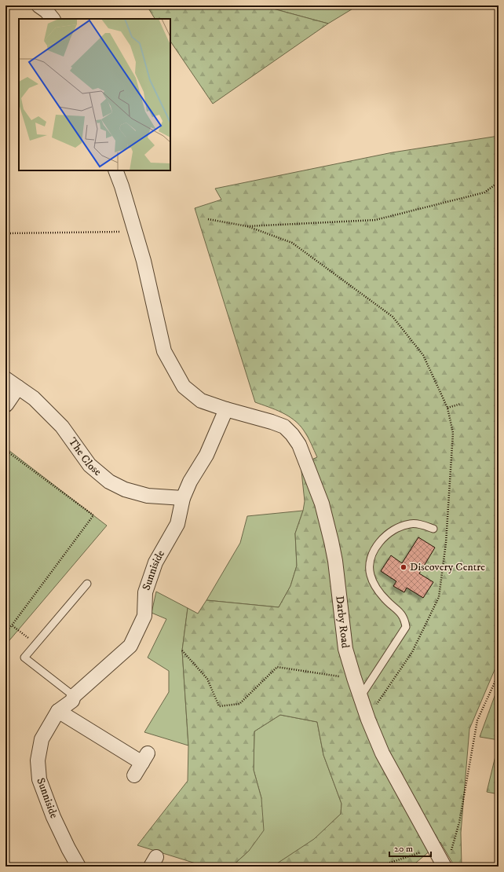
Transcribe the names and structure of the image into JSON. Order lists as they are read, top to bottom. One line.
{"streets":{"street":["The Close","Sunniside","Darby Road"]},"crossings":[["The Close","Sunniside"],["Sunniside","Darby Road"]],"places":["Discovery Centre"],"scale_bar":"20 m"}
